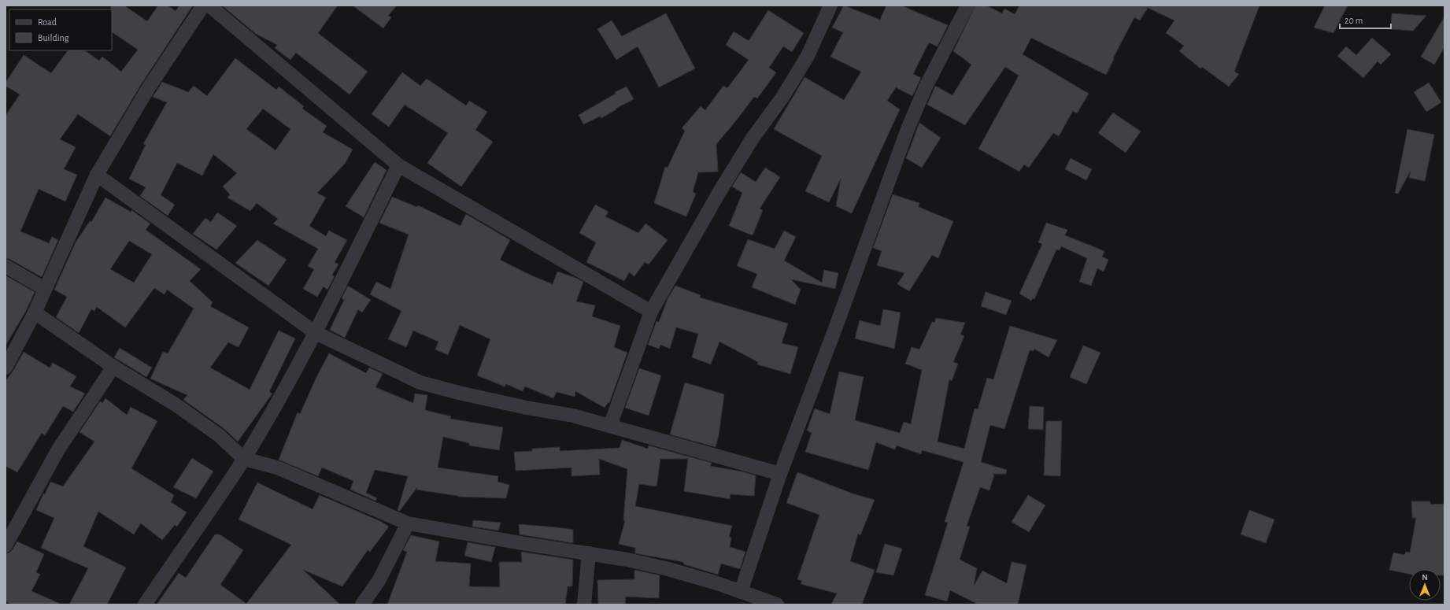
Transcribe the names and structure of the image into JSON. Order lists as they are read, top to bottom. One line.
{"legend":["Road","Building"],"scale_bar":"20 m","north":"top"}
